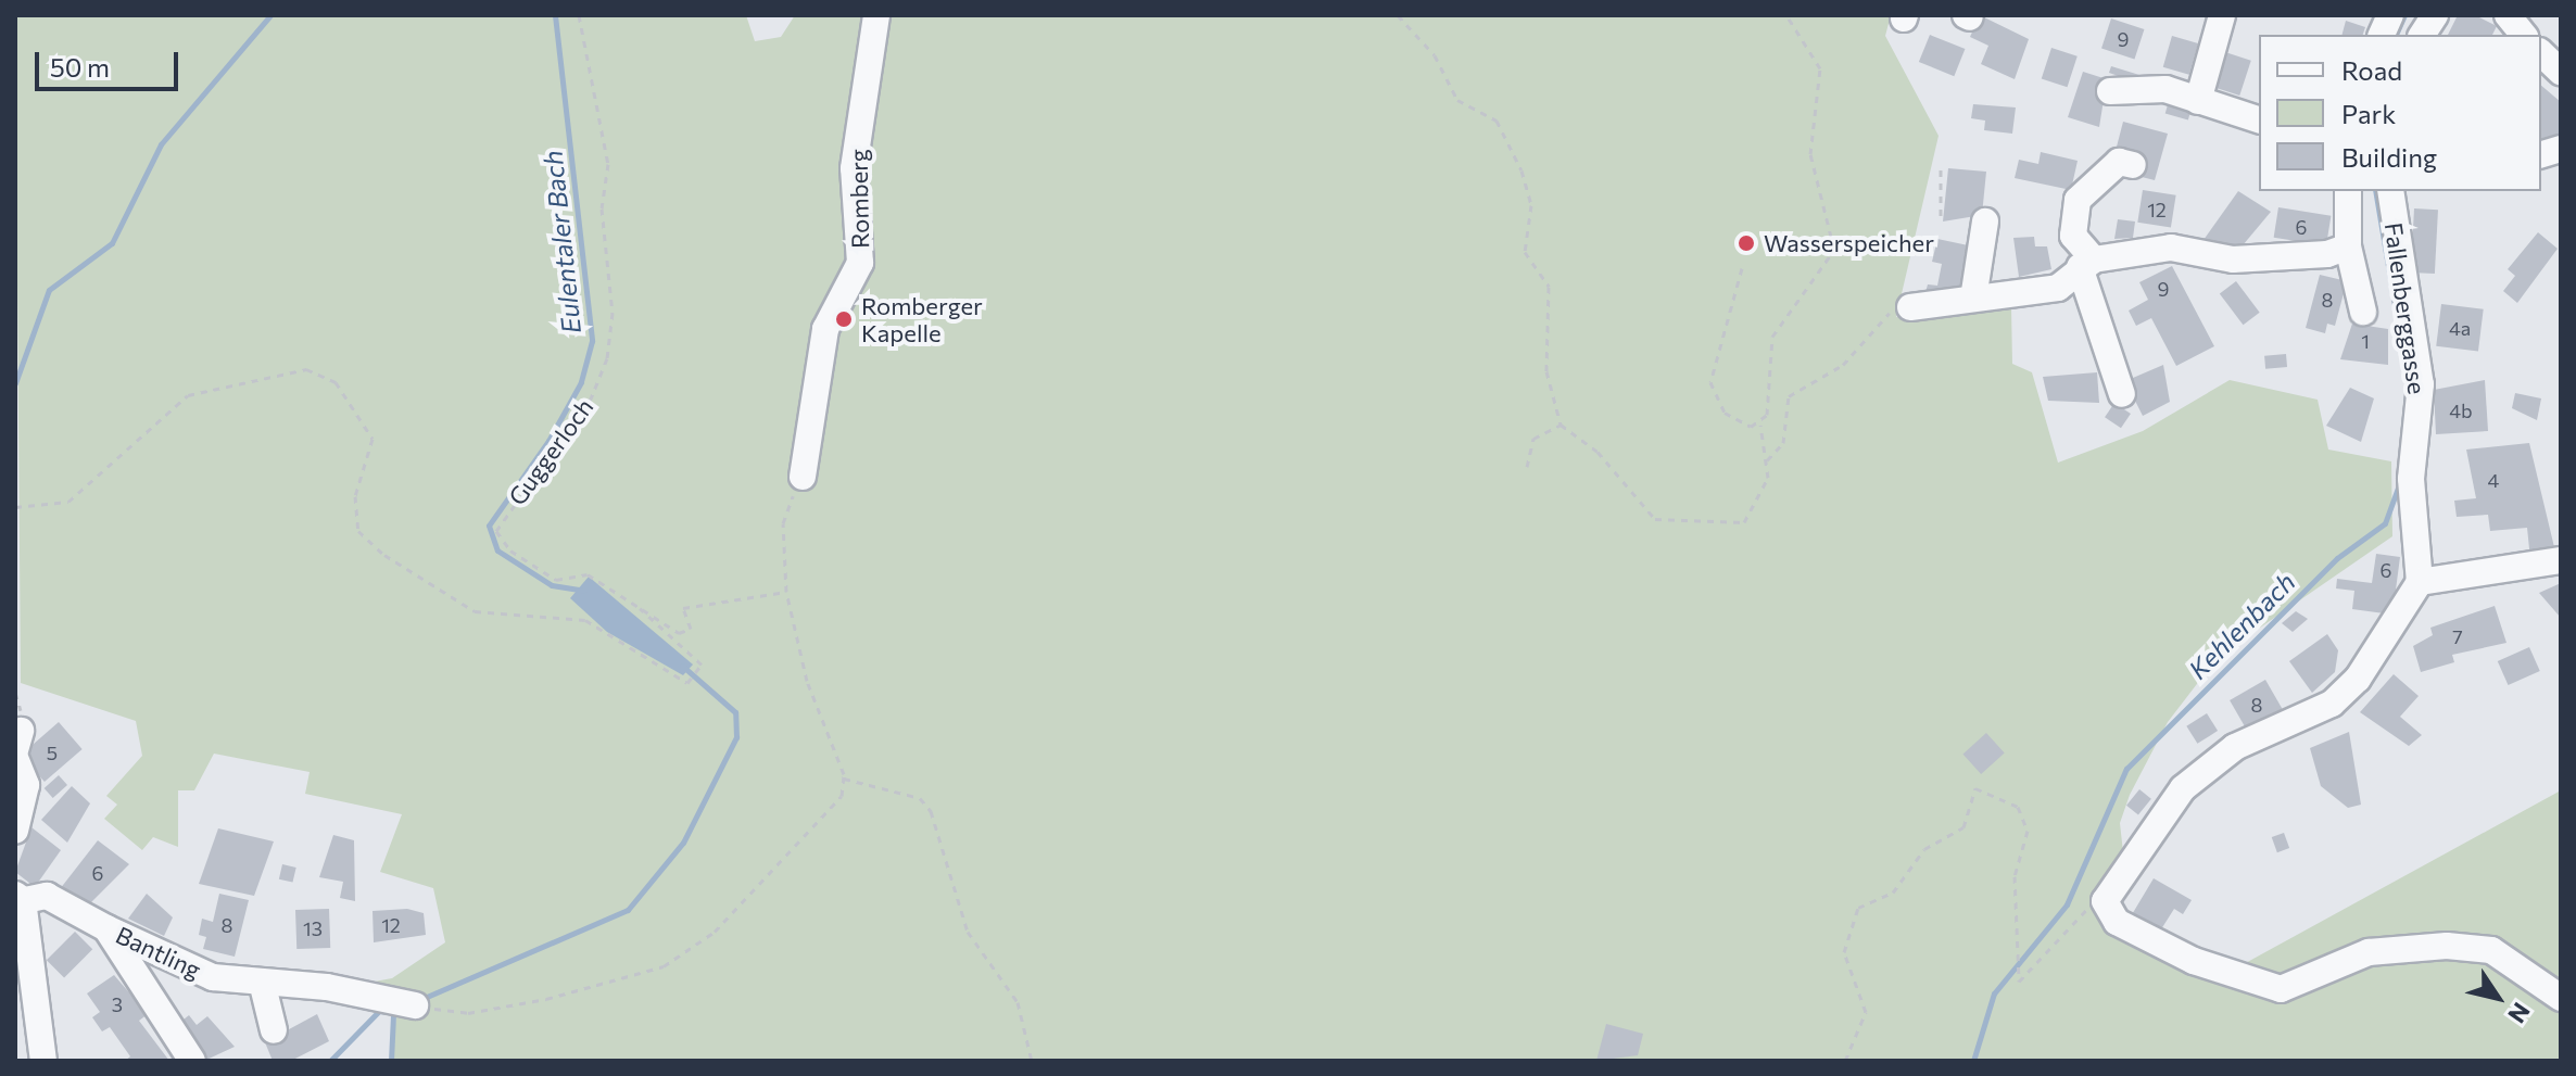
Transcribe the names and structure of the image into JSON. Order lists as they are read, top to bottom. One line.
{"streets":{"street":["Romberg","Fallenberggasse","Bantling"],"path":["Guggerloch"]},"water":["Eulentaler Bach","Kehlenbach"],"places":["Wasserspeicher","Romberger Kapelle"],"house_numbers":["9","12","6","9","8","4a","1","4b","4","6","7","8","5","6","8","12","13","3"],"legend":["Road","Park","Building"],"scale_bar":"50 m","north":"bottom right"}
